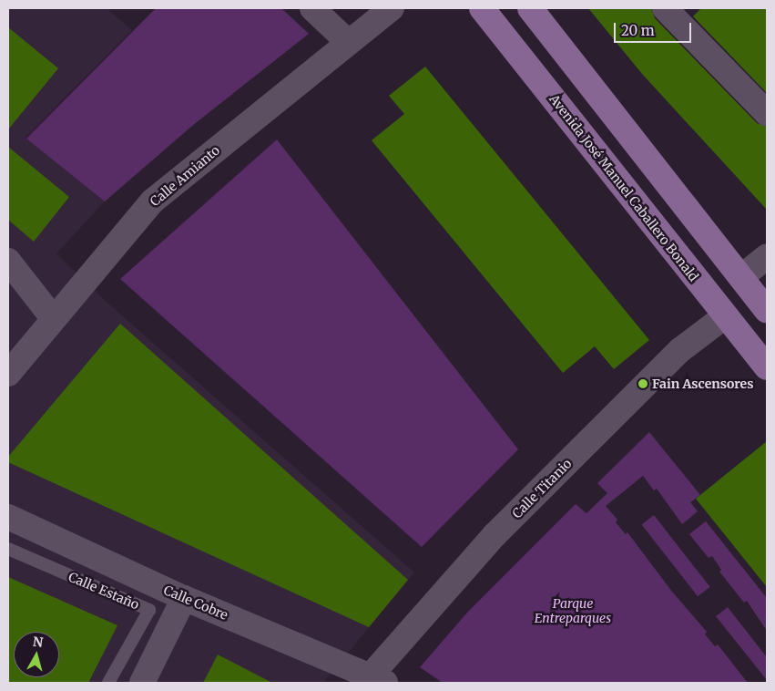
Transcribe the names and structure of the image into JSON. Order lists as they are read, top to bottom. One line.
{"streets":{"main road":["Avenida José Manuel Caballero Bonald"],"street":["Calle Amianto","Calle Titanio","Calle Cobre"],"lane":["Calle Estaño"]},"crossings":[["Avenida José Manuel Caballero Bonald","Calle Titanio"],["Calle Titanio","Calle Cobre"]],"parks":["Parque Entreparques"],"places":["Fain Ascensores"],"scale_bar":"20 m","north":"top"}
